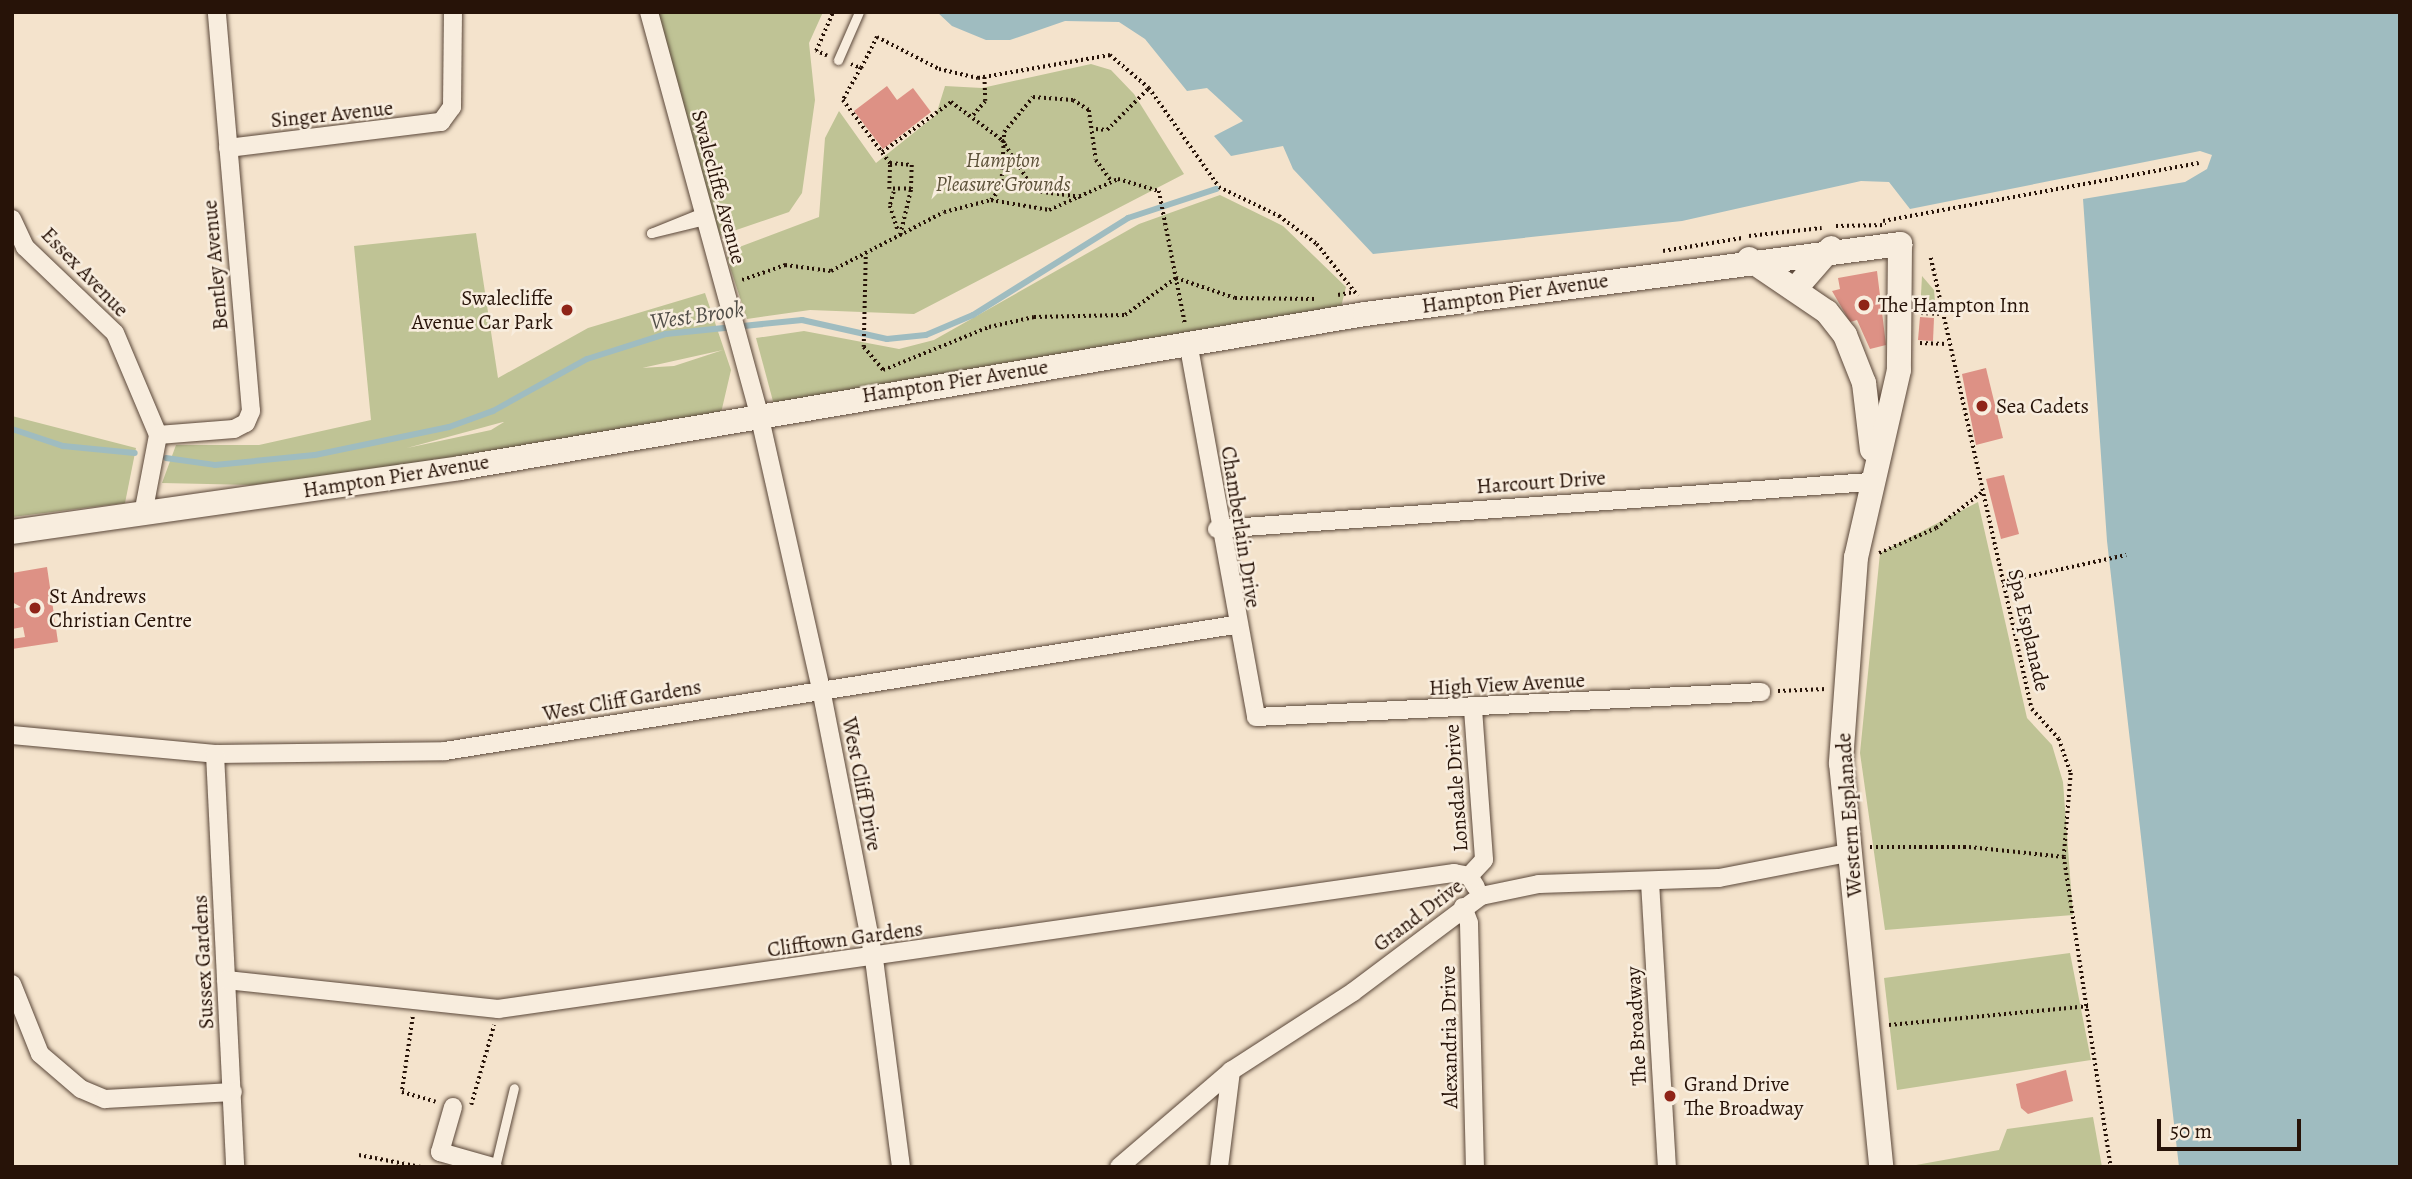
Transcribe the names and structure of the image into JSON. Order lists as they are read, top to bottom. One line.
{"streets":{"street":["Singer Avenue","Swalecliffe Avenue","Bentley Avenue","Essex Avenue","Hampton Pier Avenue","Harcourt Drive","Chamberlain Drive","High View Avenue","West Cliff Gardens","West Cliff Drive","Lonsdale Drive","Western Esplanade","Grand Drive","Clifftown Gardens","Sussex Gardens","The Broadway","Alexandria Drive"],"path":["Spa Esplanade"]},"crossings":[["Singer Avenue","Bentley Avenue"],["Swalecliffe Avenue","Hampton Pier Avenue"],["Swalecliffe Avenue","West Cliff Drive"],["Bentley Avenue","Essex Avenue"],["Hampton Pier Avenue","Chamberlain Drive"],["Hampton Pier Avenue","West Cliff Drive"],["Hampton Pier Avenue","Western Esplanade"],["Harcourt Drive","Chamberlain Drive"],["Harcourt Drive","Western Esplanade"],["Chamberlain Drive","High View Avenue"],["Chamberlain Drive","West Cliff Gardens"],["High View Avenue","Lonsdale Drive"],["West Cliff Gardens","West Cliff Drive"],["West Cliff Gardens","Sussex Gardens"],["West Cliff Drive","Clifftown Gardens"],["Lonsdale Drive","Grand Drive"],["Lonsdale Drive","Clifftown Gardens"],["Western Esplanade","Grand Drive"],["Grand Drive","The Broadway"],["Grand Drive","Alexandria Drive"],["Clifftown Gardens","Sussex Gardens"]],"water":["West Brook"],"parks":["Hampton Pleasure Grounds"],"places":["The Hampton Inn","Swalecliffe Avenue Car Park","Sea Cadets","St Andrews Christian Centre","Grand Drive The Broadway"],"scale_bar":"50 m"}
